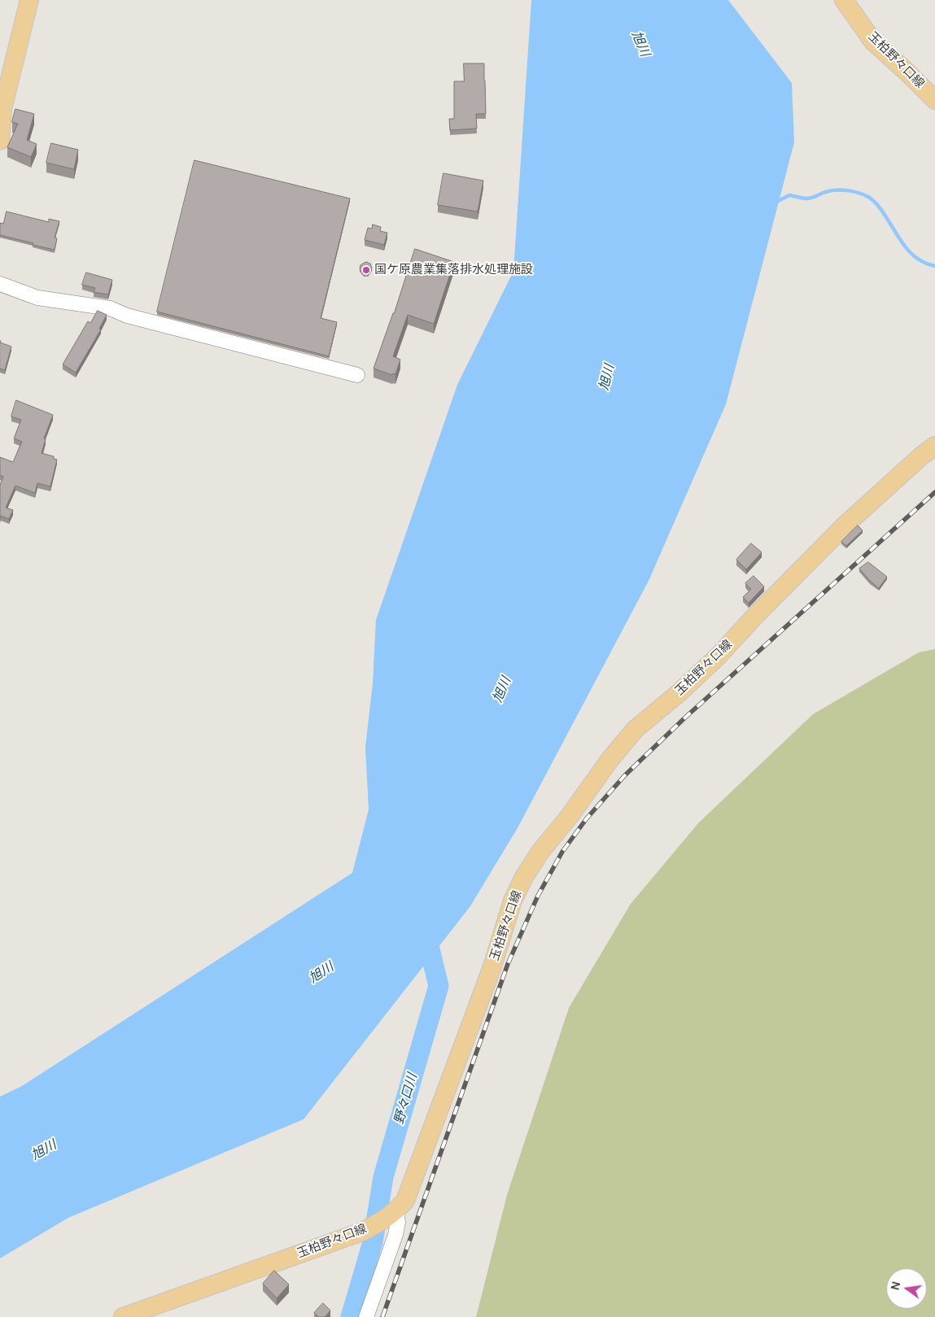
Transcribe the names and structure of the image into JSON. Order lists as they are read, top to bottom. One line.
{"streets":{"main road":["玉柏野々口線"]},"water":["旭川","野々口川"],"places":["国ケ原農業集落排水処理施設"],"north":"left"}
